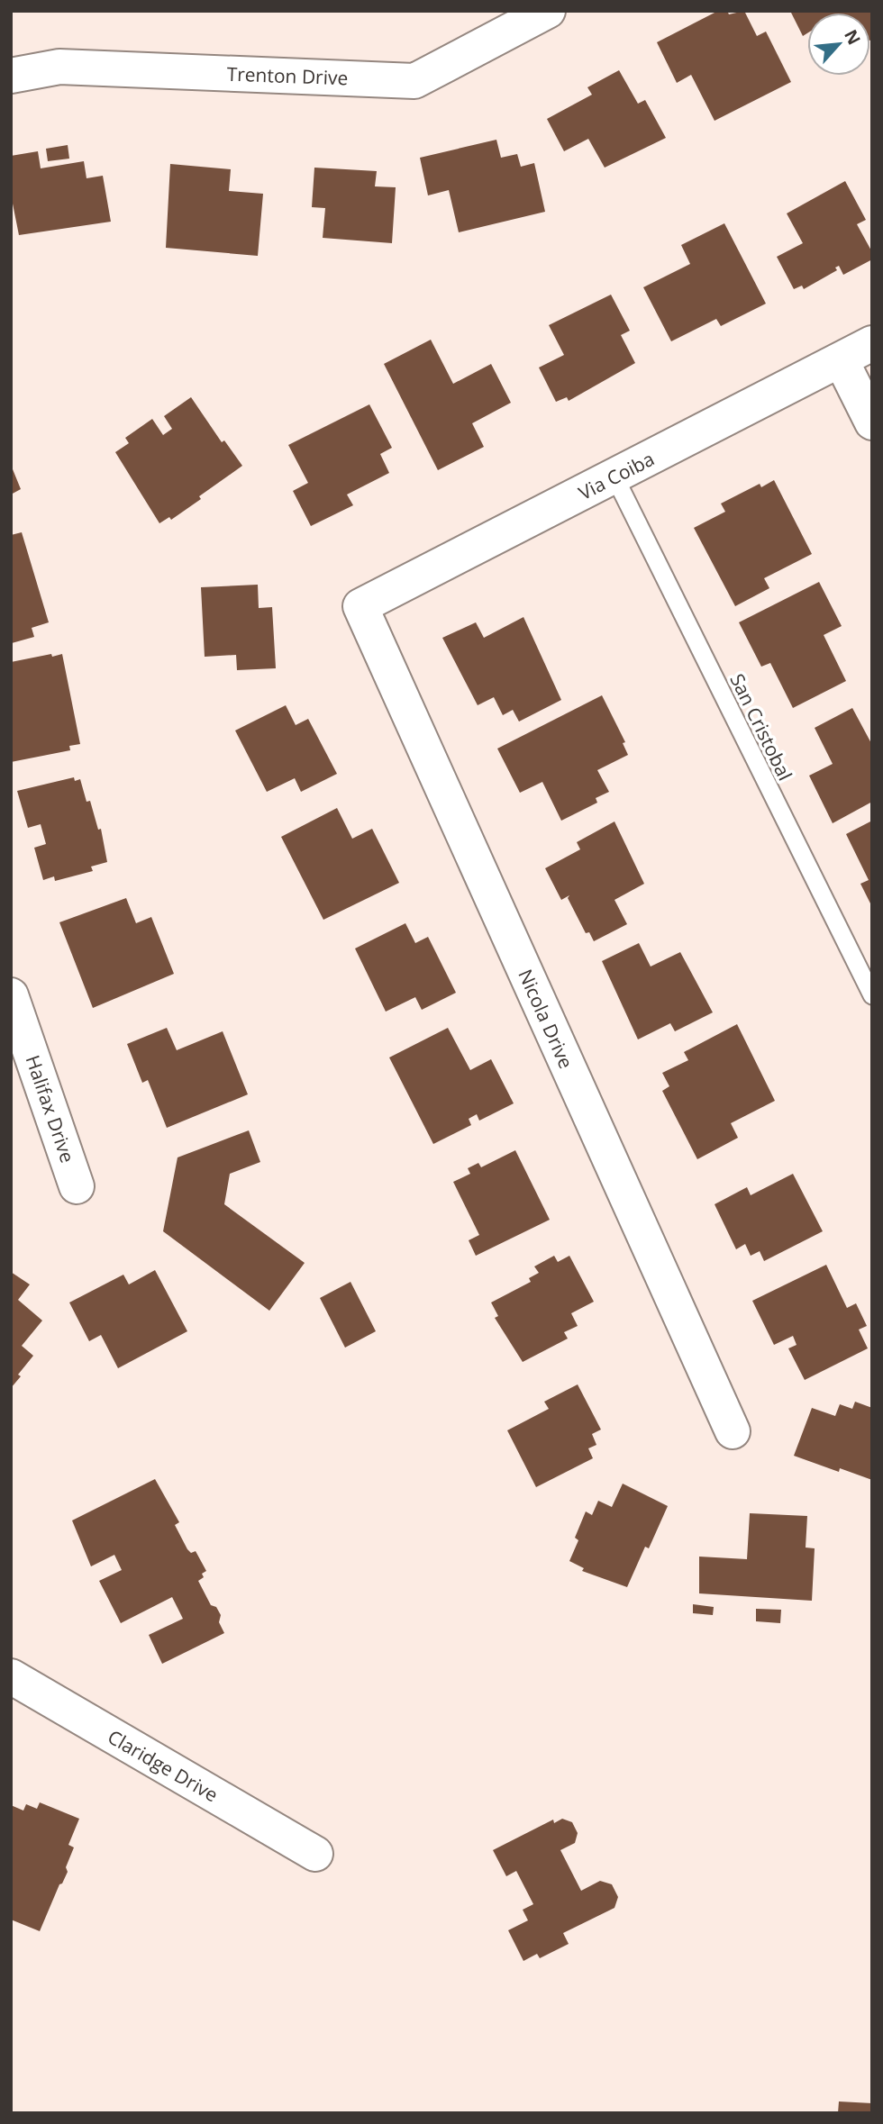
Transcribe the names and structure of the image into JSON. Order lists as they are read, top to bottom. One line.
{"streets":{"street":["Trenton Drive","Via Coiba","Nicola Drive","Halifax Drive","Claridge Drive"],"lane":["San Cristobal"]},"crossings":[["Via Coiba","San Cristobal"],["Via Coiba","Nicola Drive"]],"north":"top right"}
